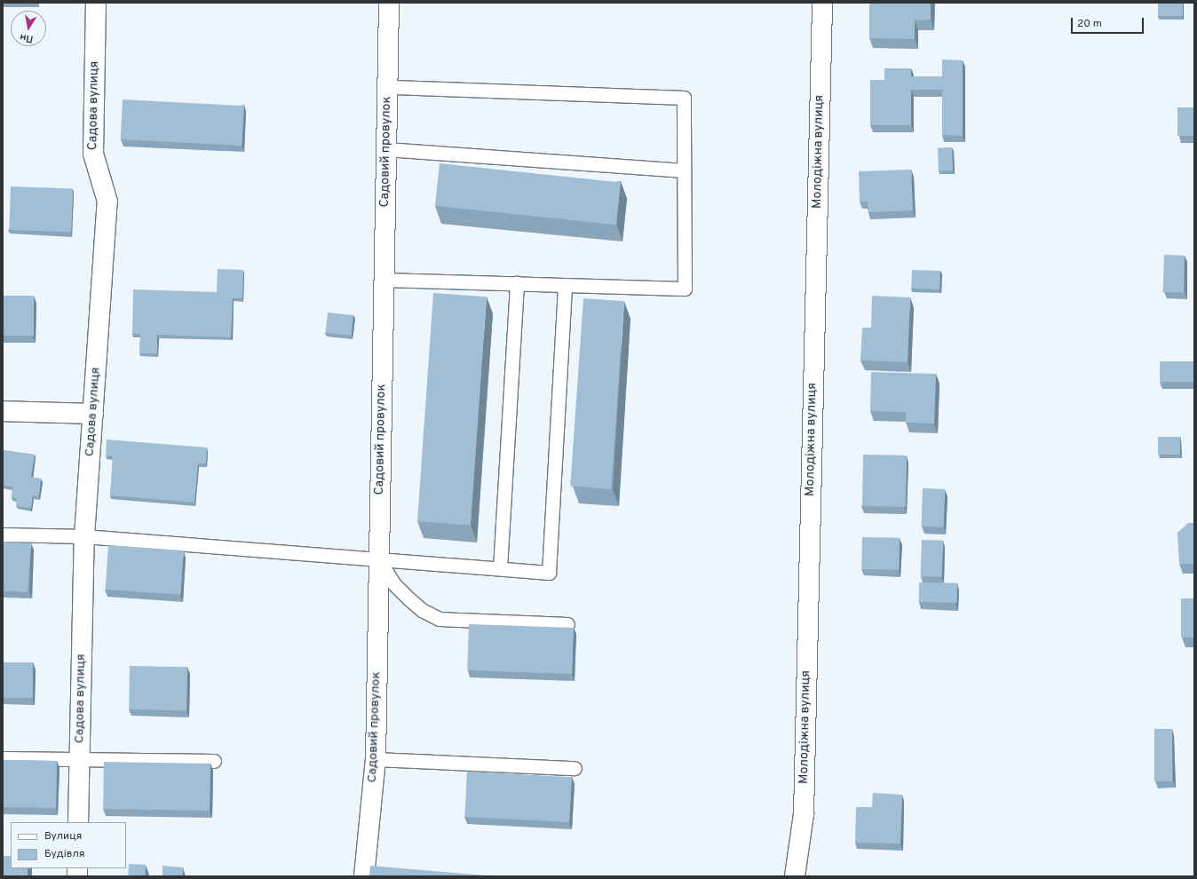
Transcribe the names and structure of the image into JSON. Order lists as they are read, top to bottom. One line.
{"streets":{"street":["Садова вулиця","Садовий провулок","Молодіжна вулиця"]},"legend":["Вулиця","Будівля"],"scale_bar":"20 m","north":"bottom"}
